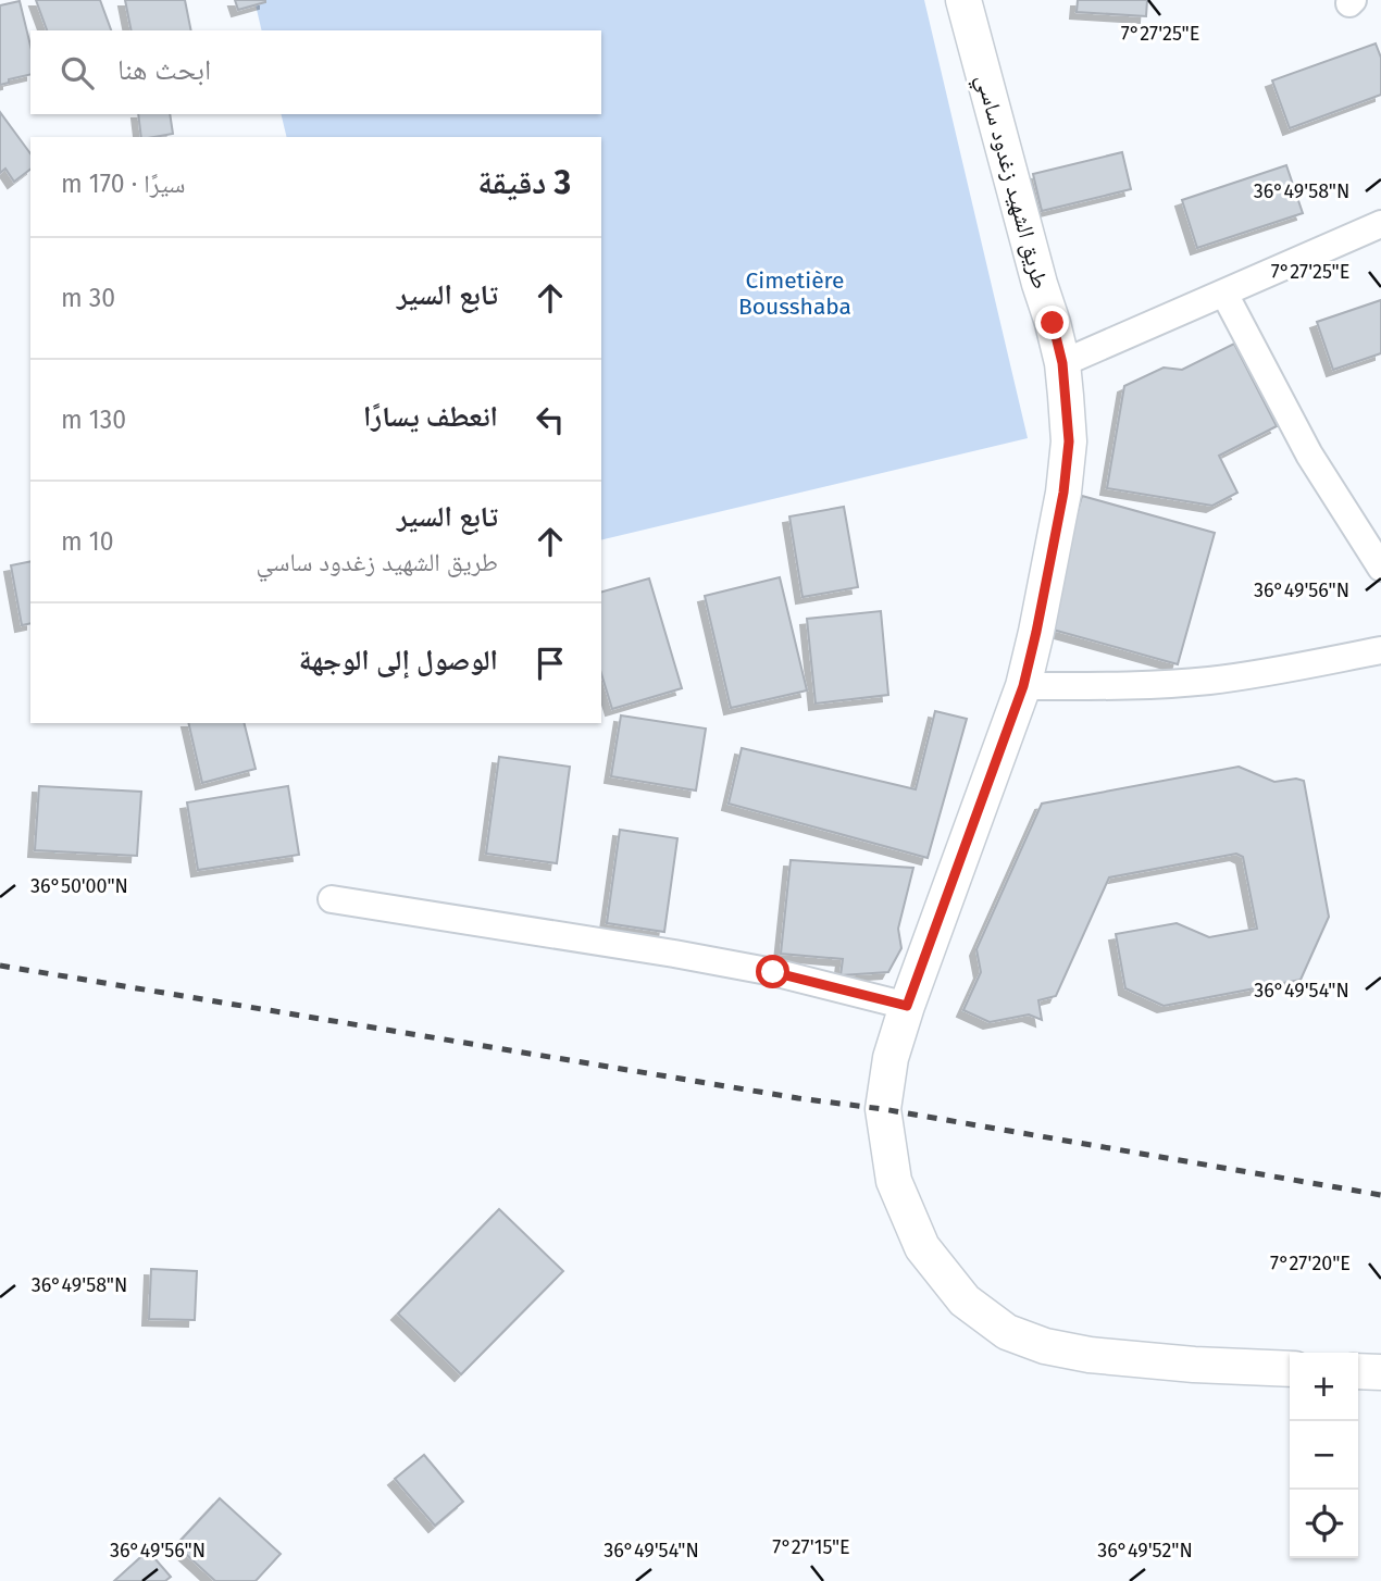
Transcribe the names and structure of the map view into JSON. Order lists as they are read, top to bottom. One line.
{"streets":{"street":["طريق الشهيد زغدود ساسي"]},"parks":["Cimetière Bousshaba"],"page":{"search":"ابحث هنا","heading":["3 دقيقة","سيرًا · 170 m"],"list":[["تابع السير","30 m"],["انعطف يسارًا","130 m"],["تابع السير","طريق الشهيد زغدود ساسي","10 m"],"الوصول إلى الوجهة"],"map_buttons":["+","−"]},"coordinates":["7°27'25\"E","36°49'58\"N","36°49'56\"N","36°50'00\"N","36°49'54\"N","7°27'20\"E","7°27'15\"E","36°49'52\"N"]}
